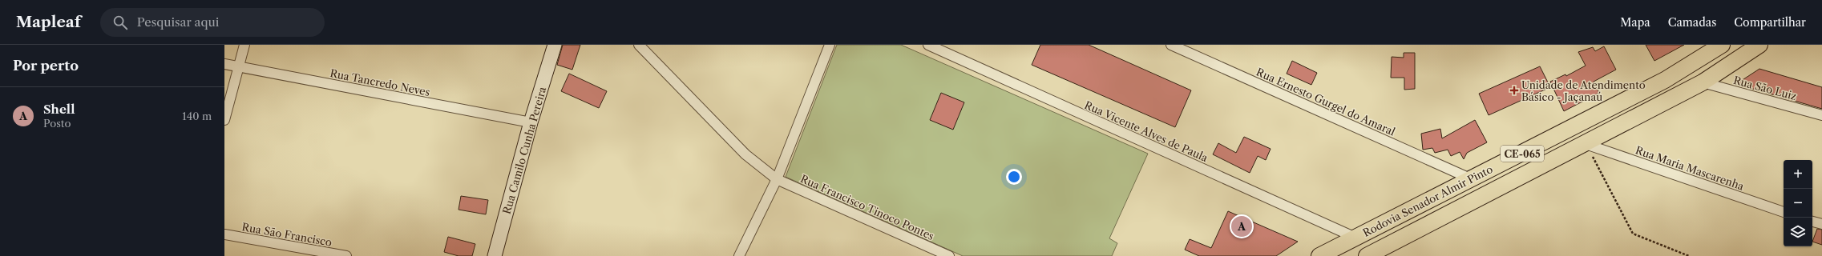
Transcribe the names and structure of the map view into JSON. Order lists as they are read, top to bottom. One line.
{"streets":{"main road":["CE-065","Rodovia Senador Almir Pinto"],"street":["Rua Tancredo Neves","Rua São Luiz","Rua Ernesto Gurgel do Amaral","Rua Vicente Alves de Paula","Rua Camilo Cunha Pereira","Rua Maria Mascarenha","Rua Francisco Tinoco Pontes","Rua Sāo Francisco"]},"crossings":[["Rua Tancredo Neves","Rua Camilo Cunha Pereira"],["Rua São Luiz","Rodovia Senador Almir Pinto"],["Rua Ernesto Gurgel do Amaral","Rodovia Senador Almir Pinto"],["Rua Vicente Alves de Paula","Rodovia Senador Almir Pinto"],["Rua Maria Mascarenha","Rodovia Senador Almir Pinto"]],"places":{"health":["Unidade de Atendimento Básico - Jaçanaú"]},"page":{"header":"Mapleaf","search":"Pesquisar aqui","nav":["Mapa","Camadas","Compartilhar"],"heading":"Por perto","list":[{"mark":"A","name":"Shell","note":"Posto","value":"140 m"}],"map_buttons":["+","−"],"pins":"A"}}
